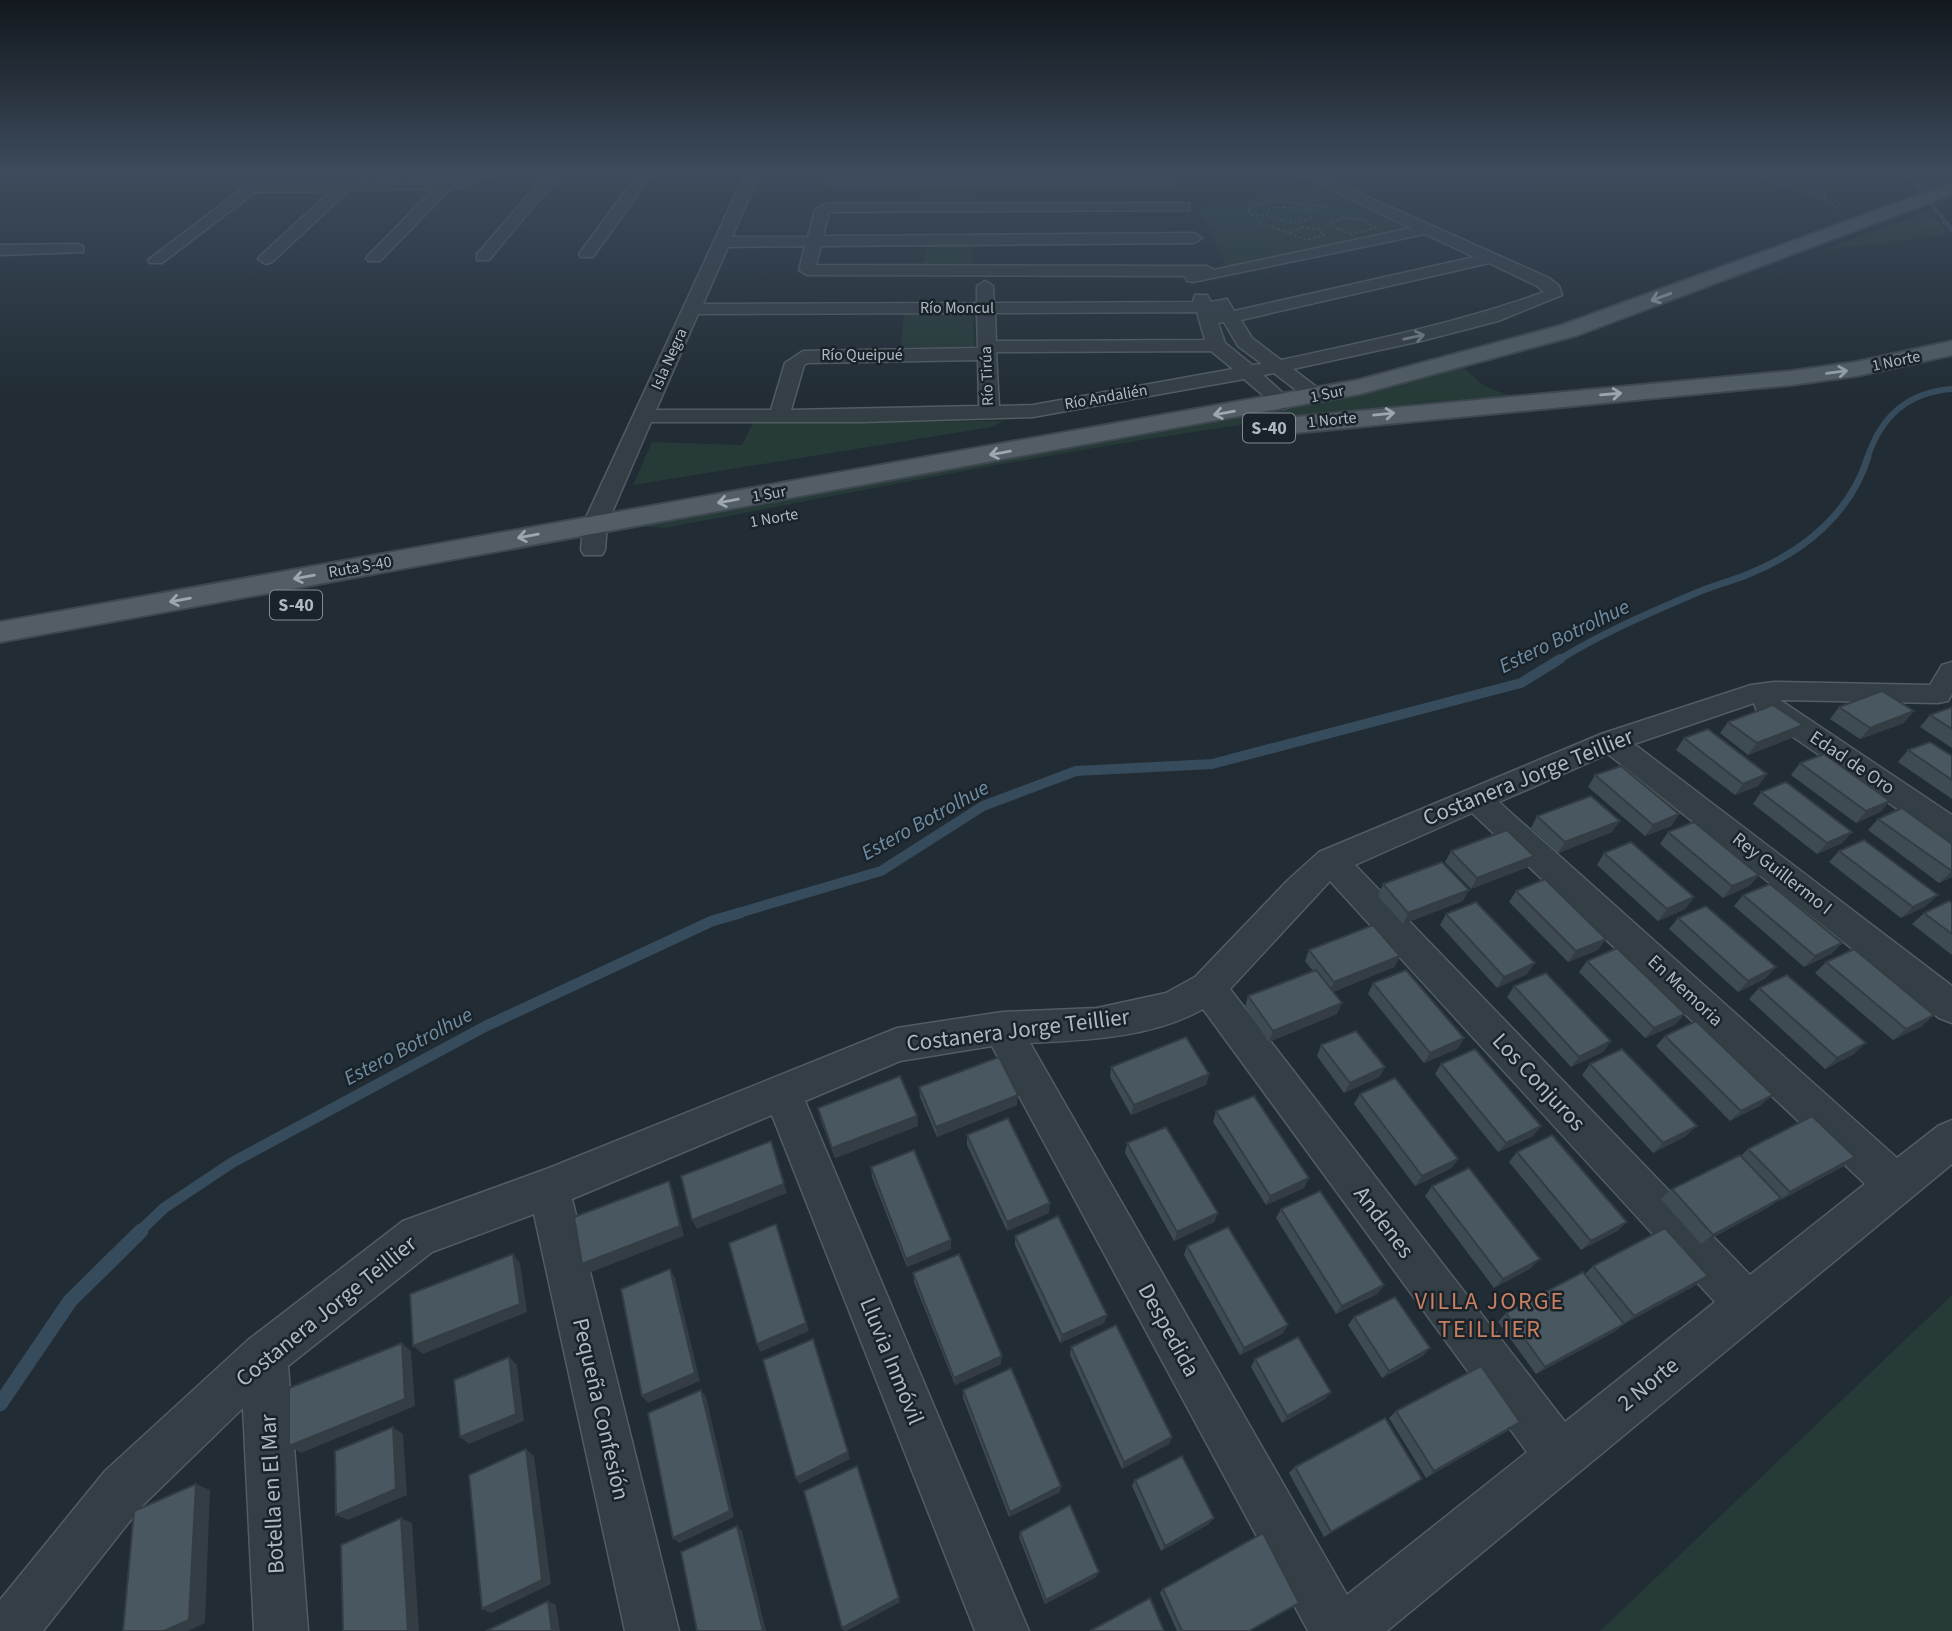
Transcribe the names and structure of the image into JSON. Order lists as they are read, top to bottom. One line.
{"streets":{"main road":["1 Norte","1 Sur","S-40","Ruta S-40"],"street":["Río Moncul","Río Queipué","Isla Negra","Río Tirúa","Río Andalién","Edad de Oro","Costanera Jorge Teillier","Rey Guillermo I","En Memoria","Los Conjuros","Andenes","Despedida","Lluvia Inmóvil","2 Norte","Pequeña Confesión","Botella en El Mar"]},"crossings":[["Río Moncul","Isla Negra"],["Río Moncul","Río Tirúa"],["Río Moncul","Río Andalién"],["Río Queipué","Río Tirúa"],["Río Queipué","Río Andalién"],["Isla Negra","1 Norte"],["Isla Negra","1 Sur"],["Isla Negra","Río Andalién"],["Isla Negra","Ruta S-40"],["1 Norte","1 Sur"],["1 Norte","Ruta S-40"],["Río Tirúa","Río Andalién"],["1 Sur","Ruta S-40"],["Edad de Oro","Costanera Jorge Teillier"],["Costanera Jorge Teillier","Rey Guillermo I"],["Costanera Jorge Teillier","En Memoria"],["Costanera Jorge Teillier","Los Conjuros"],["Costanera Jorge Teillier","Andenes"],["Costanera Jorge Teillier","Despedida"],["Costanera Jorge Teillier","Lluvia Inmóvil"],["Costanera Jorge Teillier","Pequeña Confesión"],["Costanera Jorge Teillier","Botella en El Mar"],["En Memoria","2 Norte"],["Los Conjuros","2 Norte"],["Andenes","2 Norte"]],"one_way":["1 Norte","1 Sur"],"districts":["VILLA JORGE TEILLIER"],"water":["Estero Botrolhue"]}
